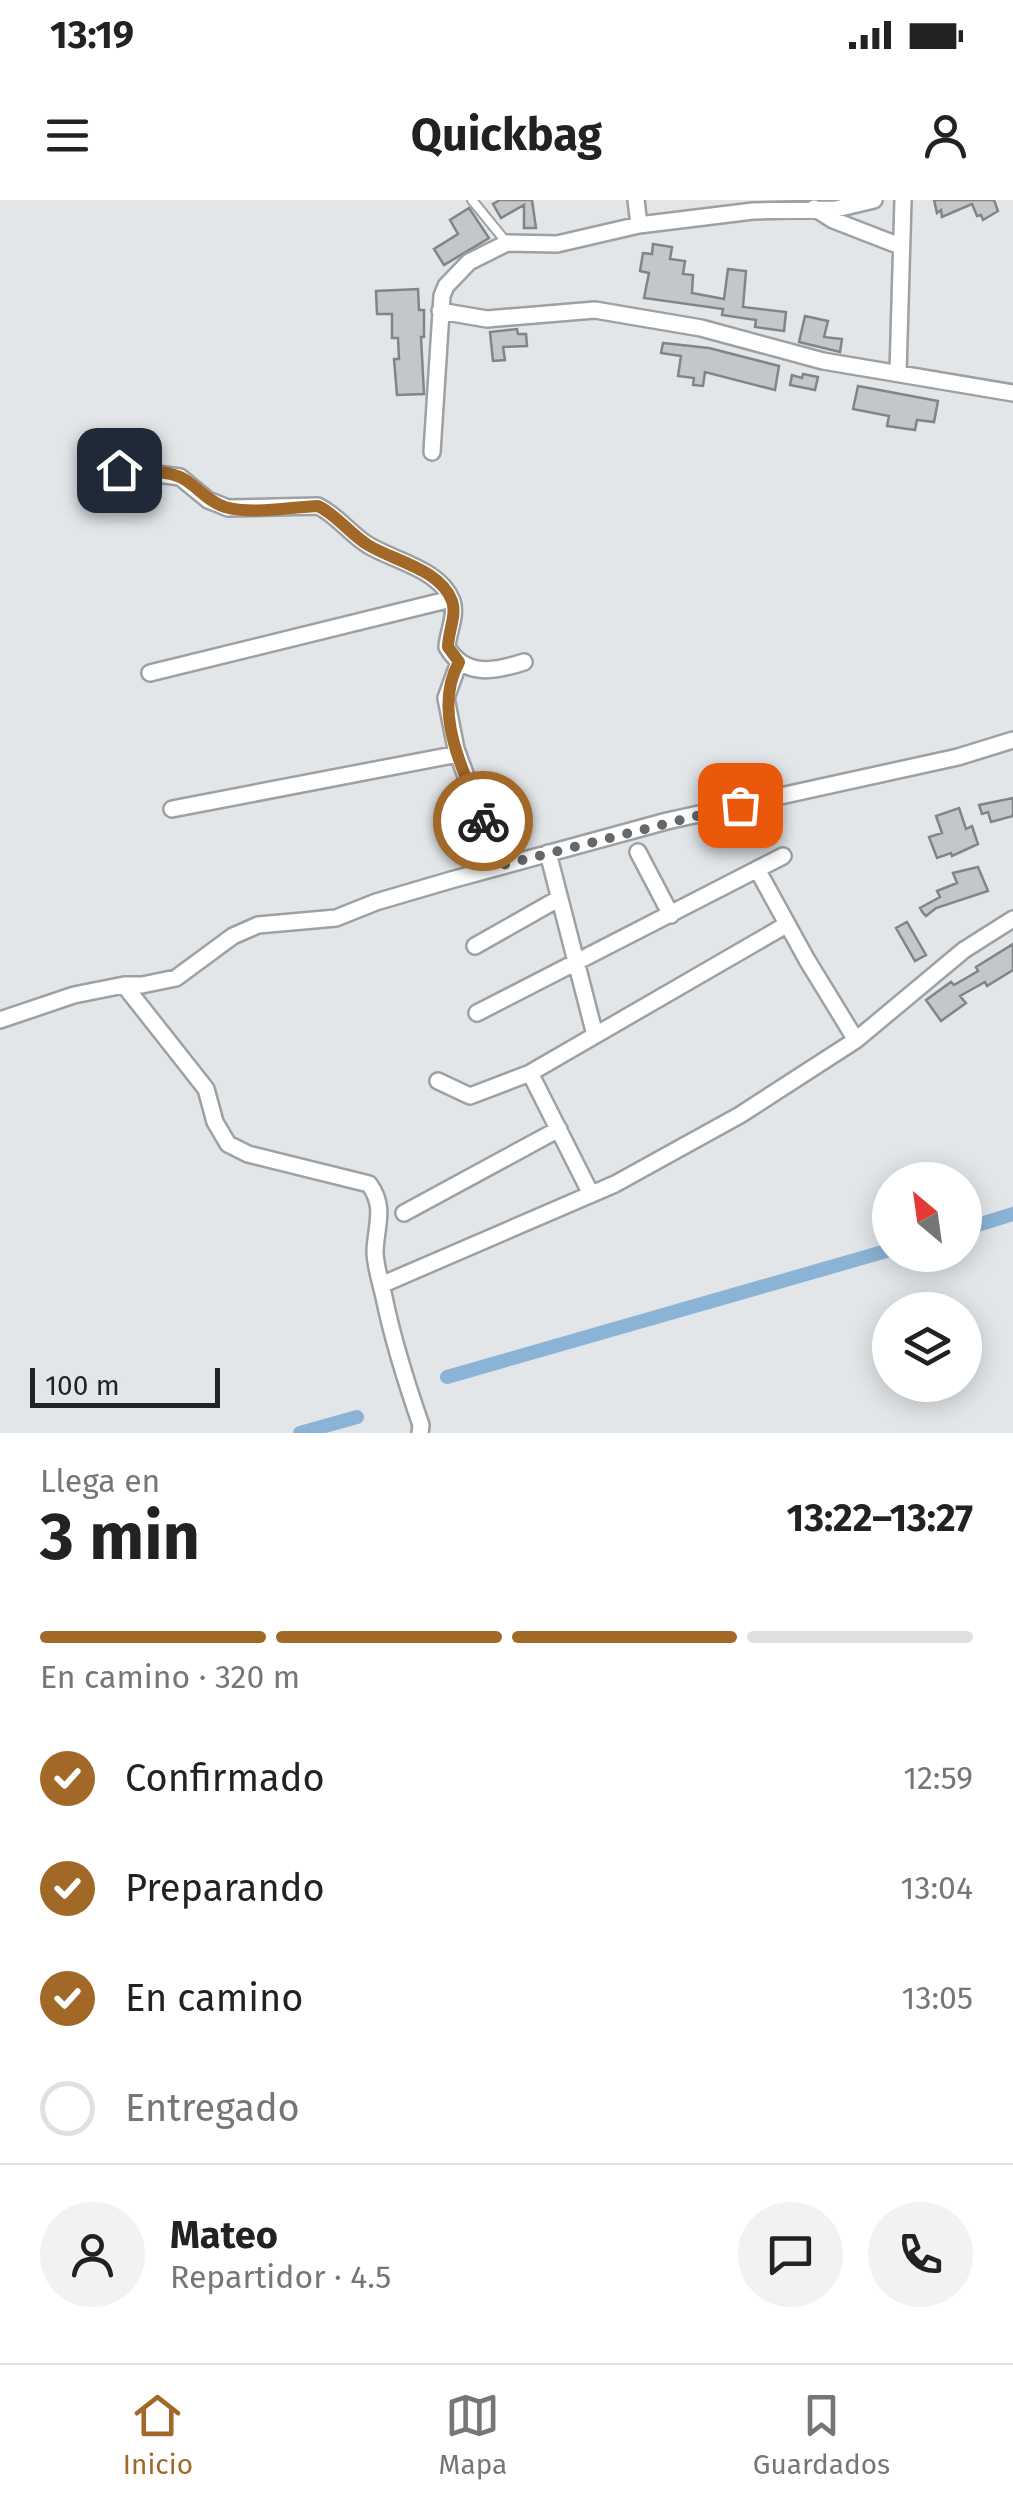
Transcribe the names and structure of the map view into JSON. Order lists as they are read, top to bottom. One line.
{"scale_bar":"100 m","north":"top left","page":{"status":"13:19","header":"Quickbag","scale":"100 m","heading":["3 min","Llega en","13:22–13:27"],"panel":["Mateo","Repartidor · 4.5"],"bar":"En camino · 320 m","list":[["Confirmado","12:59"],["Preparando","13:04"],["En camino","13:05"],"Entregado"],"tabs":["Inicio","Mapa","Guardados"]}}
